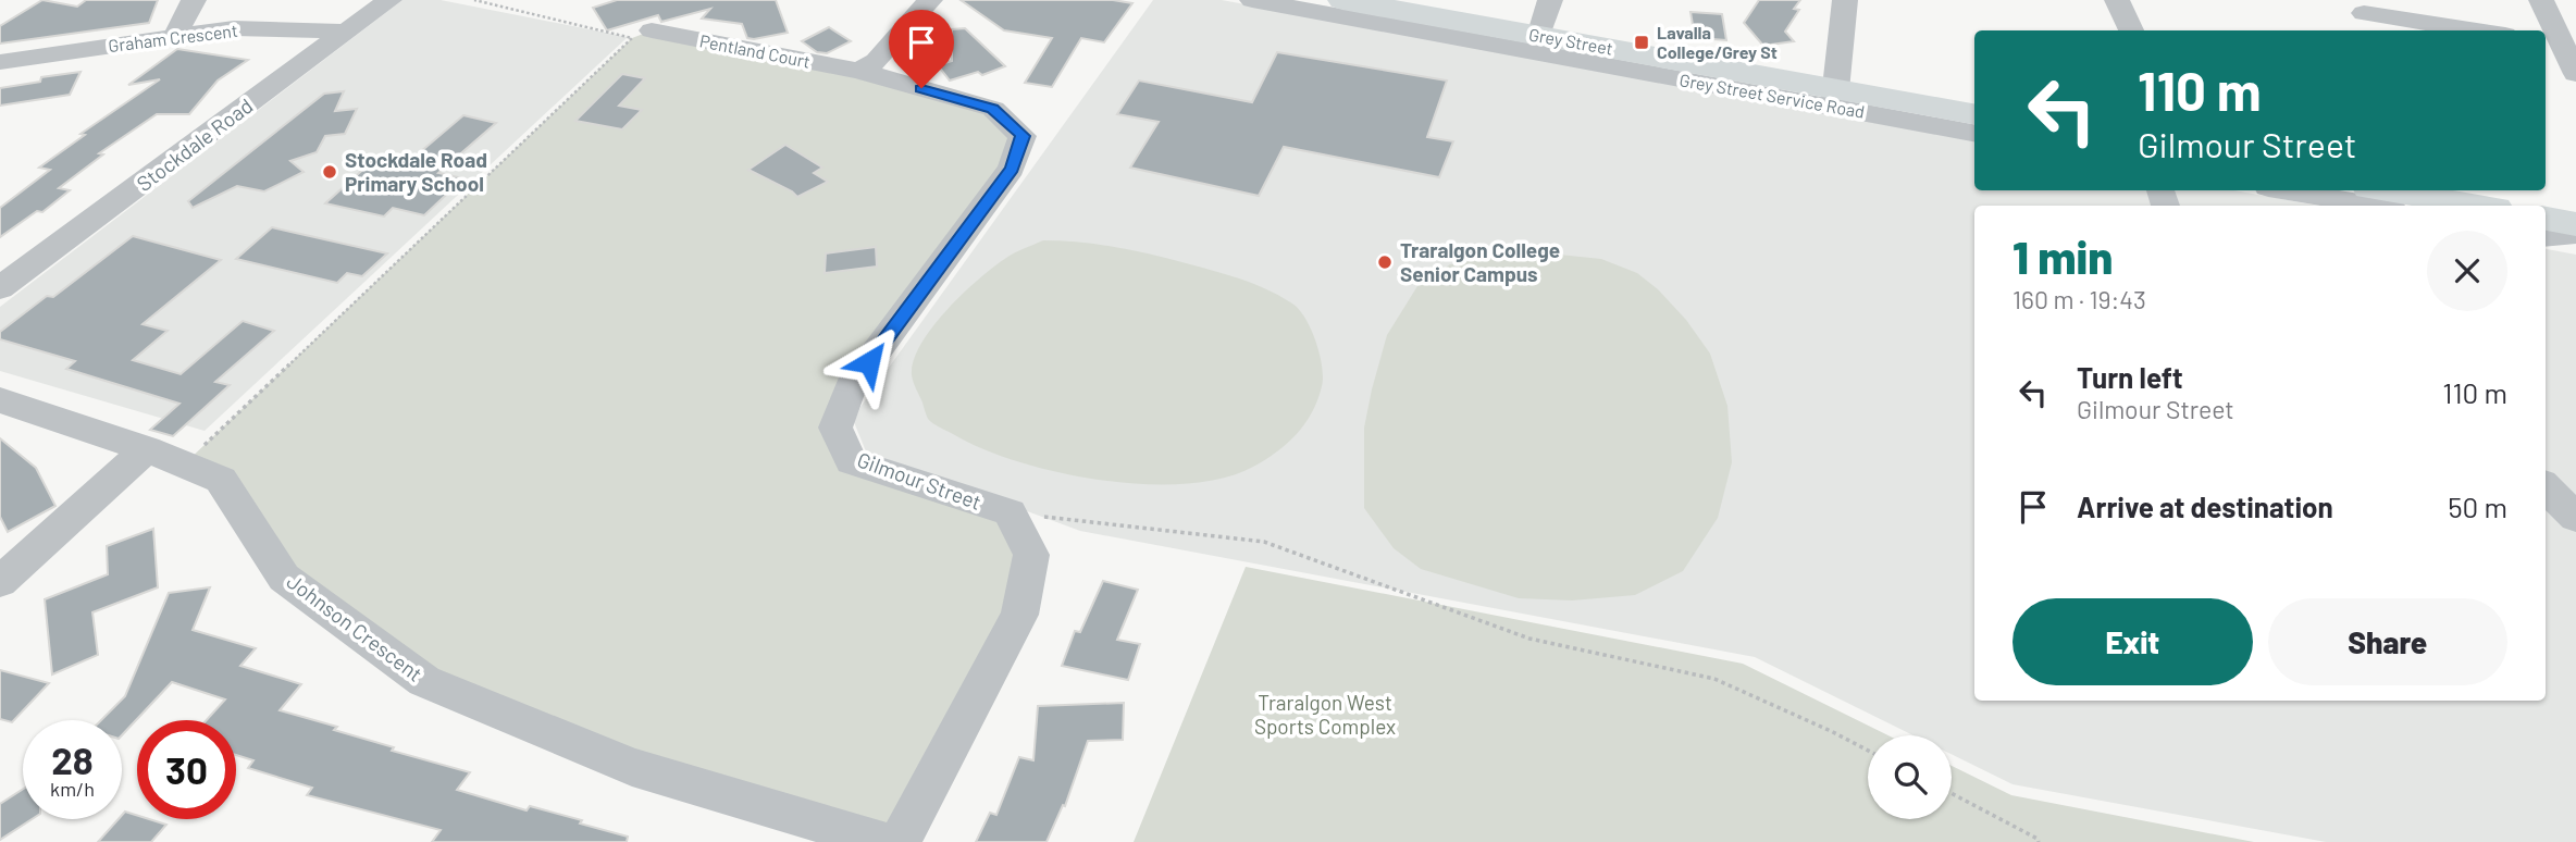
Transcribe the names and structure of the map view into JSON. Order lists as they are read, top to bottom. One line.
{"streets":{"main road":["Grey Street"],"street":["Graham Crescent","Pentland Court","Grey Street Service Road","Stockdale Road","Gilmour Street","Johnson Crescent"]},"crossings":[["Graham Crescent","Stockdale Road"],["Grey Street","Grey Street Service Road"],["Pentland Court","Gilmour Street"]],"parks":["Traralgon West Sports Complex"],"places":{"transit":["Lavalla College/Grey St"],"other":["Stockdale Road Primary School","Traralgon College Senior Campus"]},"page":{"turn":["110 m","Gilmour Street"],"heading":["1 min","160 m · 19:43"],"list":[{"name":"Turn left","note":"Gilmour Street","value":"110 m"},{"name":"Arrive at destination","value":"50 m"}],"buttons":["Exit","Share"],"speed":"28 km/h","limit":"30"}}
